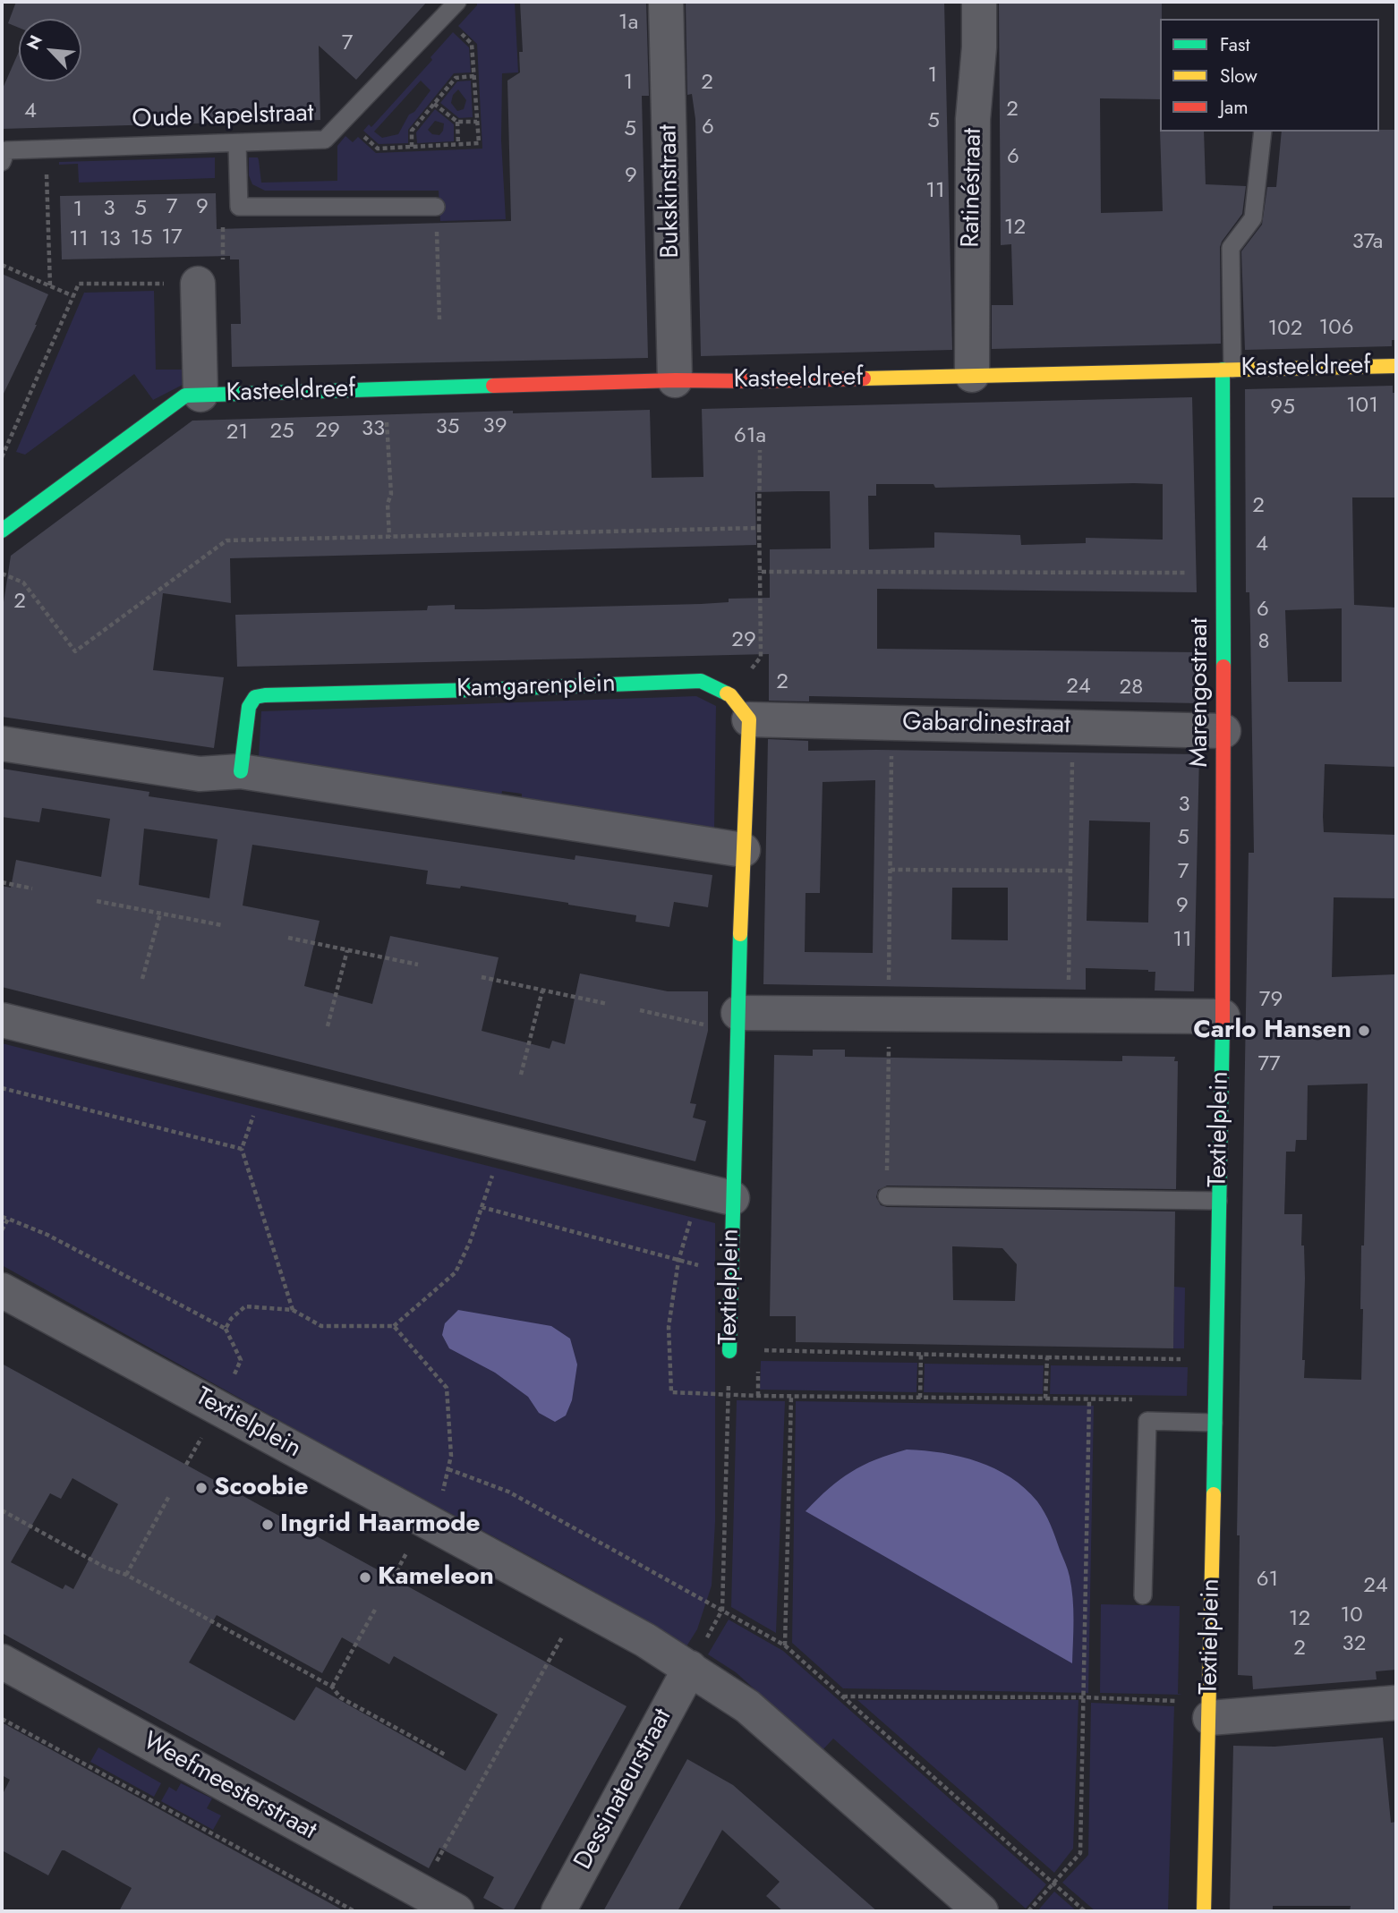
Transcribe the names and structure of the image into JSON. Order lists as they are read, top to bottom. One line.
{"streets":{"street":["Ratinéstraat","Bukskinstraat","Kasteeldreef","Kamgarenplein","Marengostraat","Gabardinestraat","Textielplein","Weefmeesterstraat","Dessinateurstraat"],"lane":["Oude Kapelstraat"]},"crossings":[["Ratinéstraat","Kasteeldreef"],["Bukskinstraat","Kasteeldreef"],["Kasteeldreef","Marengostraat"],["Kamgarenplein","Gabardinestraat"],["Marengostraat","Gabardinestraat"],["Marengostraat","Textielplein"],["Textielplein","Dessinateurstraat"]],"places":["Carlo Hansen","Scoobie","Ingrid Haarmode","Kameleon"],"house_numbers":["1a","7","1","1","2","2","4","5","6","5","6","9","11","7","9","3","5","1","12","17","15","11","13","37a","106","102","101","95","39","35","33","29","25","21","61a","2","4","2","6","29","8","2","24","28","3","5","7","9","11","79","77","61","24","10","12","32","2"],"legend":["Fast","Slow","Jam"],"north":"top left"}
